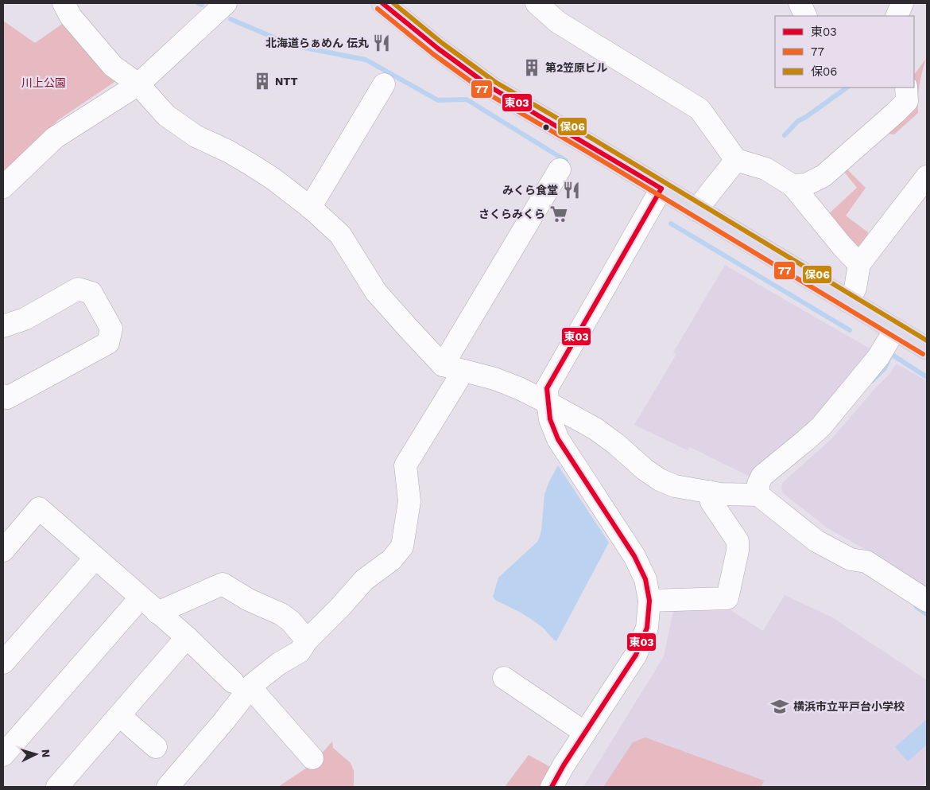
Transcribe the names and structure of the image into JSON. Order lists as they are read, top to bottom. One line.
{"parks":["川上公園"],"places":{"restaurant":["北海道らぁめん 伝丸","みくら食堂"],"building":["第2笠原ビル","NTT"],"supermarket":["さくらみくら"],"school or university":["横浜市立平戸台小学校"]},"lines":["transit line 東03","transit line 保06","transit line 77"],"legend":["東03","77","保06"],"north":"right"}
